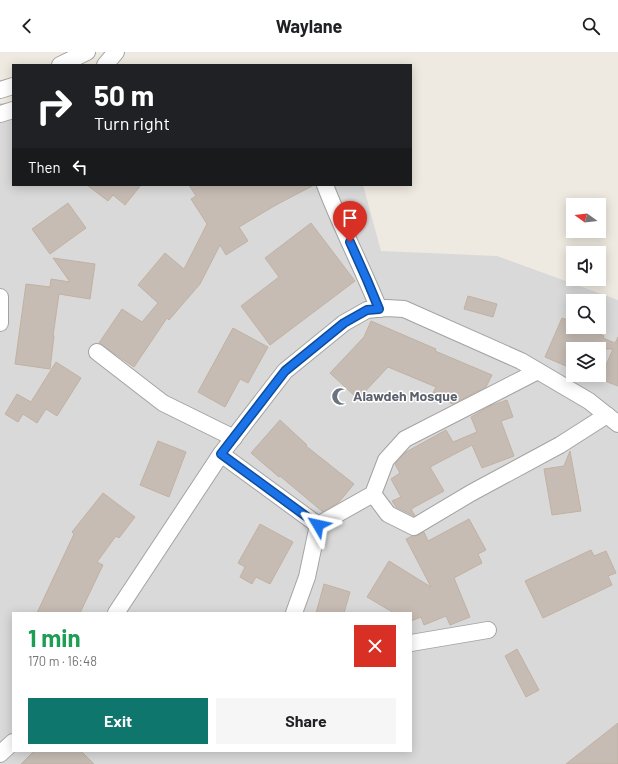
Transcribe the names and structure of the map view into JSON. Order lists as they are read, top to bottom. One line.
{"places":{"mosque":["Alawdeh Mosque"]},"north":"left","page":{"header":"Waylane","turn":["50 m","Turn right"],"then":"Then","heading":["1 min","170 m · 16:48"],"buttons":["Exit","Share"]}}
